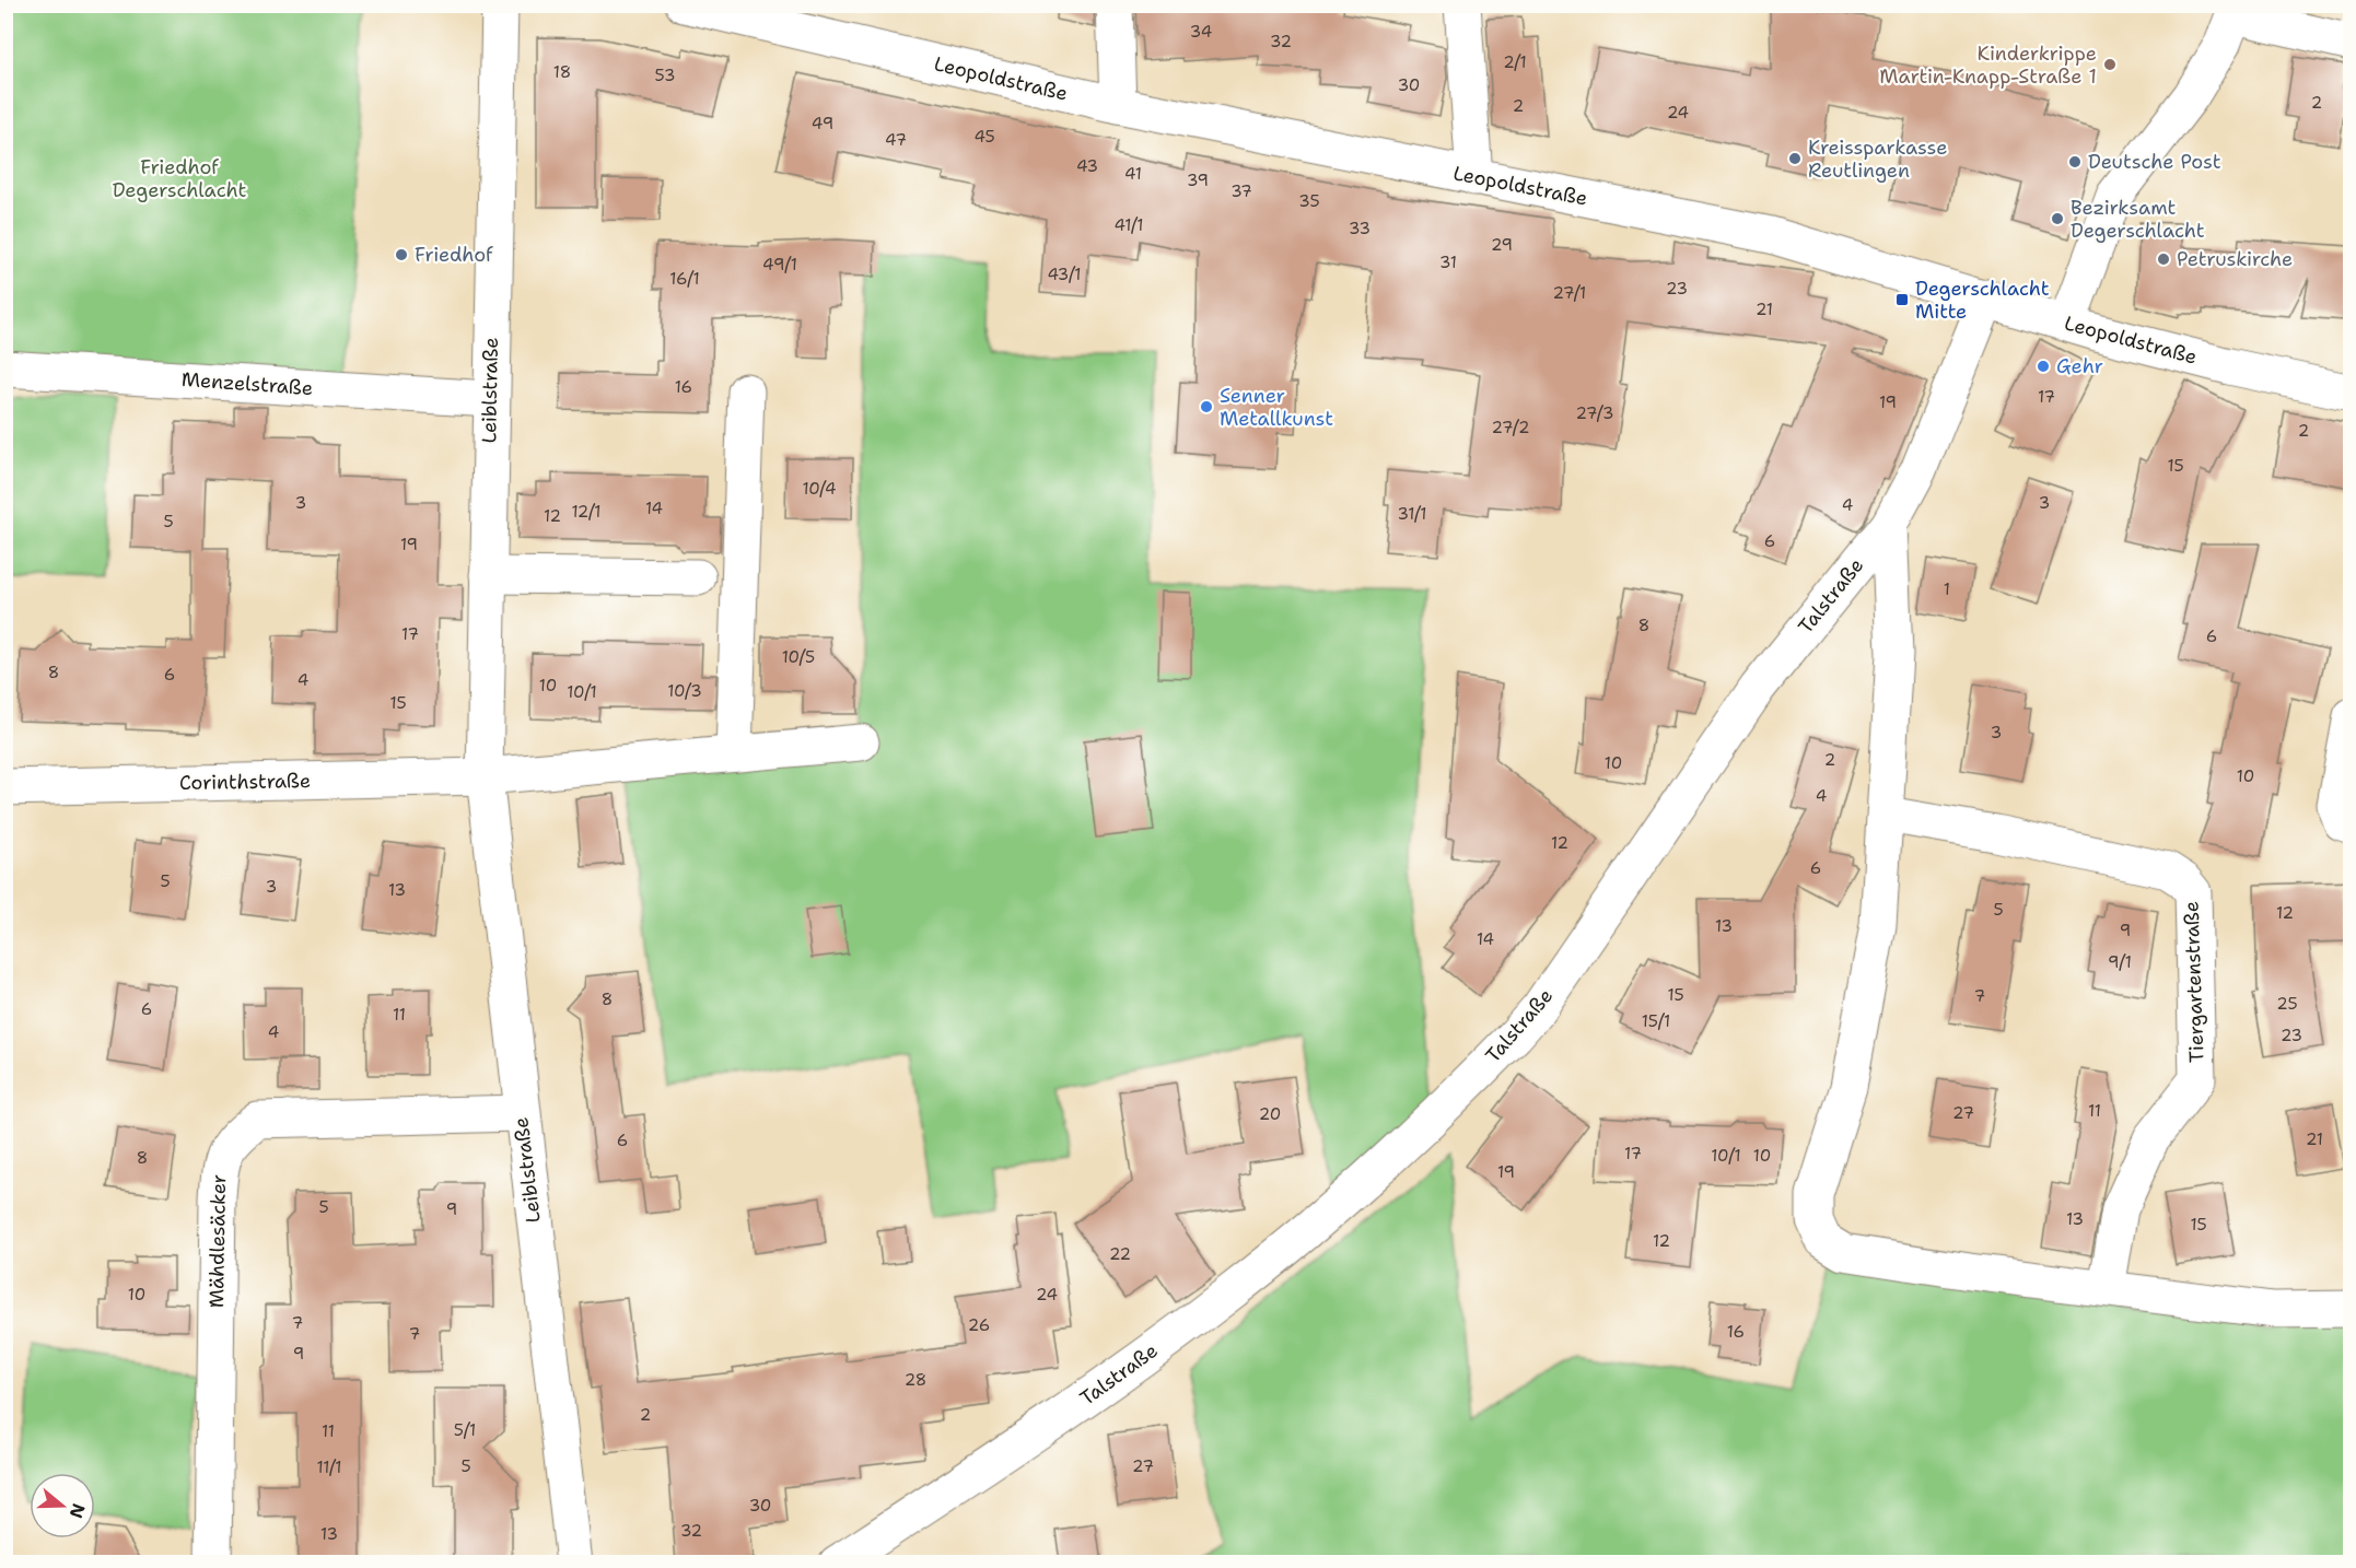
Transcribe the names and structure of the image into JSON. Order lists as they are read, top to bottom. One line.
{"streets":{"street":["Leopoldstraße","Menzelstraße","Leiblstraße","Talstraße","Corinthstraße","Tiergartenstraße","Mähdlesäcker"]},"crossings":[["Leopoldstraße","Talstraße"],["Menzelstraße","Leiblstraße"],["Leiblstraße","Corinthstraße"],["Leiblstraße","Mähdlesäcker"]],"parks":["Friedhof Degerschlacht"],"places":{"other":["Kinderkrippe Martin-Knapp-Straße 1","Kreissparkasse Reutlingen","Deutsche Post","Bezirksamt Degerschlacht","Friedhof","Petruskirche","Gehr","Senner Metallkunst"],"transit":["Degerschlacht Mitte"]},"house_numbers":["34","32","2/1","18","53","30","2","2","24","49","45","47","43","41","39","37","35","41/1","33","29","31","49/1","43/1","16/1","23","27/1","21","16","17","19","27/3","27/2","2","15","10/4","3","3","4","14","12/1","31/1","12","5","6","19","1","8","17","6","10/5","8","6","4","10","10/3","10/1","15","3","2","10","10","4","12","6","5","3","13","5","12","13","9","14","9/1","15","7","8","25","6","11","15/1","4","23","11","27","20","21","6","17","10/1","10","8","19","5","9","13","15","12","22","10","24","7","26","16","7","9","28","2","5/1","11","5","27","11/1","30","32","13"],"north":"right"}
